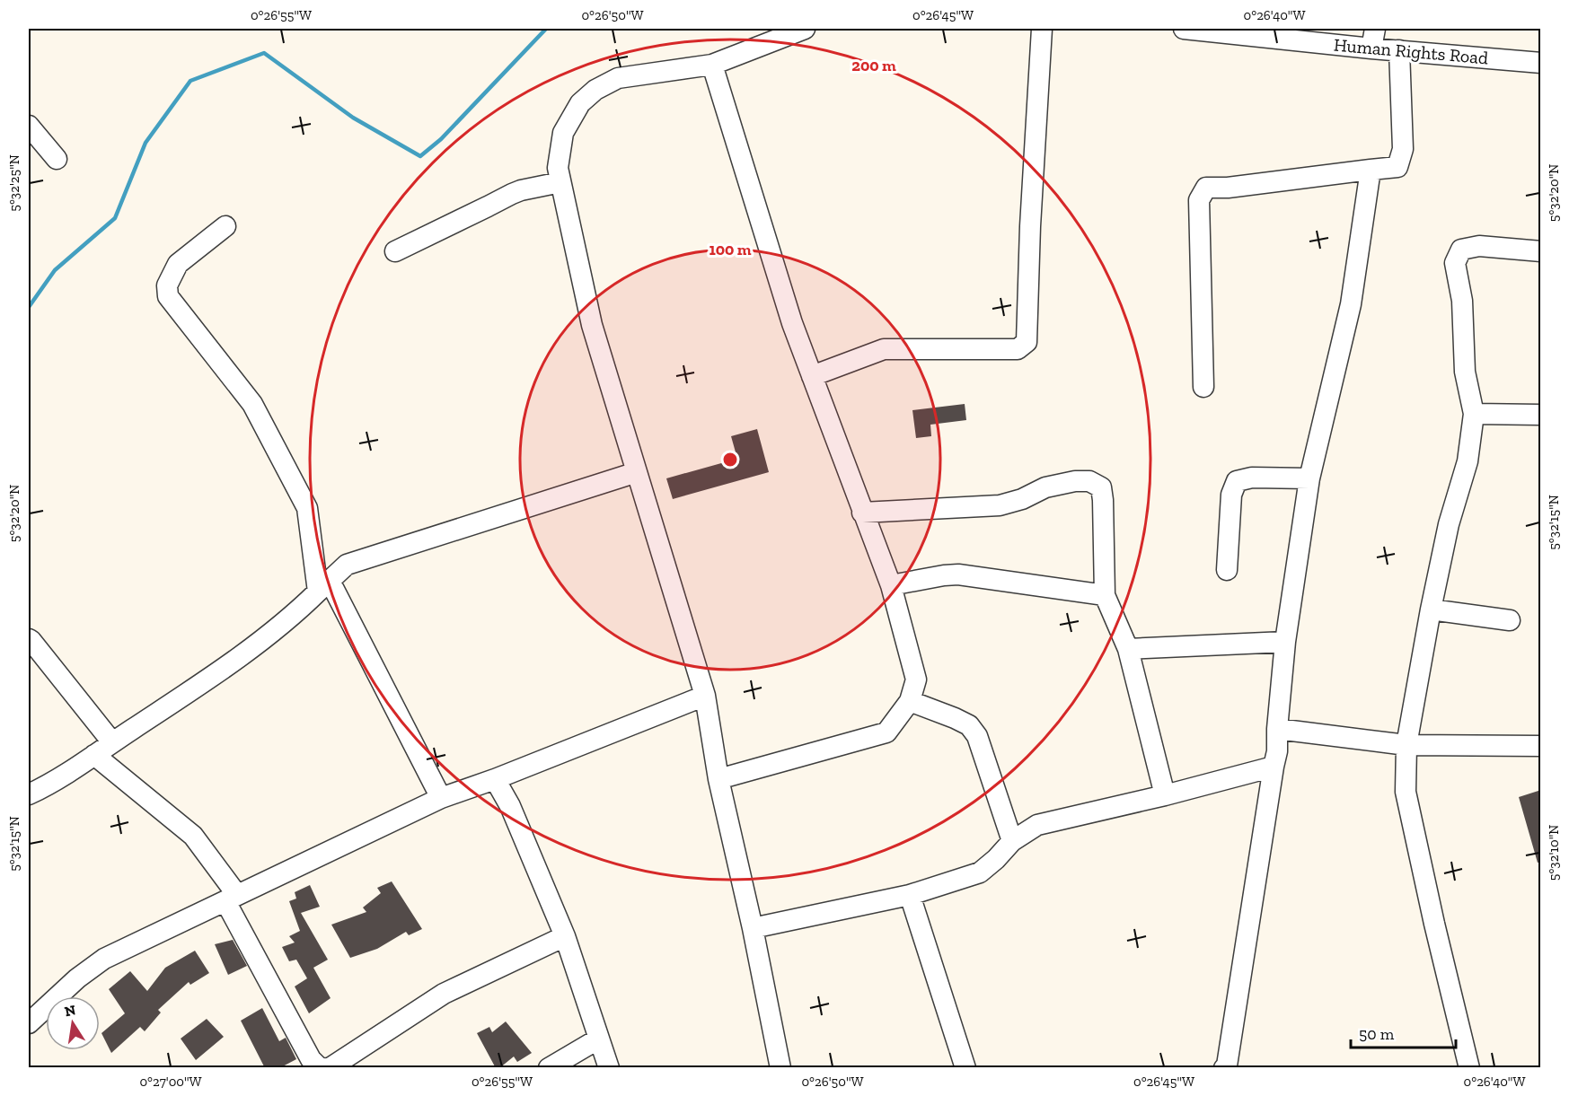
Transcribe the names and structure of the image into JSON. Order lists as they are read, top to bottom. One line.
{"streets":{"street":["Human Rights Road"]},"scale_bar":"50 m","north":"top","coordinates":["0°26'55\"W","0°26'50\"W","0°26'45\"W","0°26'40\"W","5°32'25\"N","5°32'20\"N","5°32'15\"N","5°32'10\"N","0°27'00\"W"],"rings":["200 m","100 m"]}
